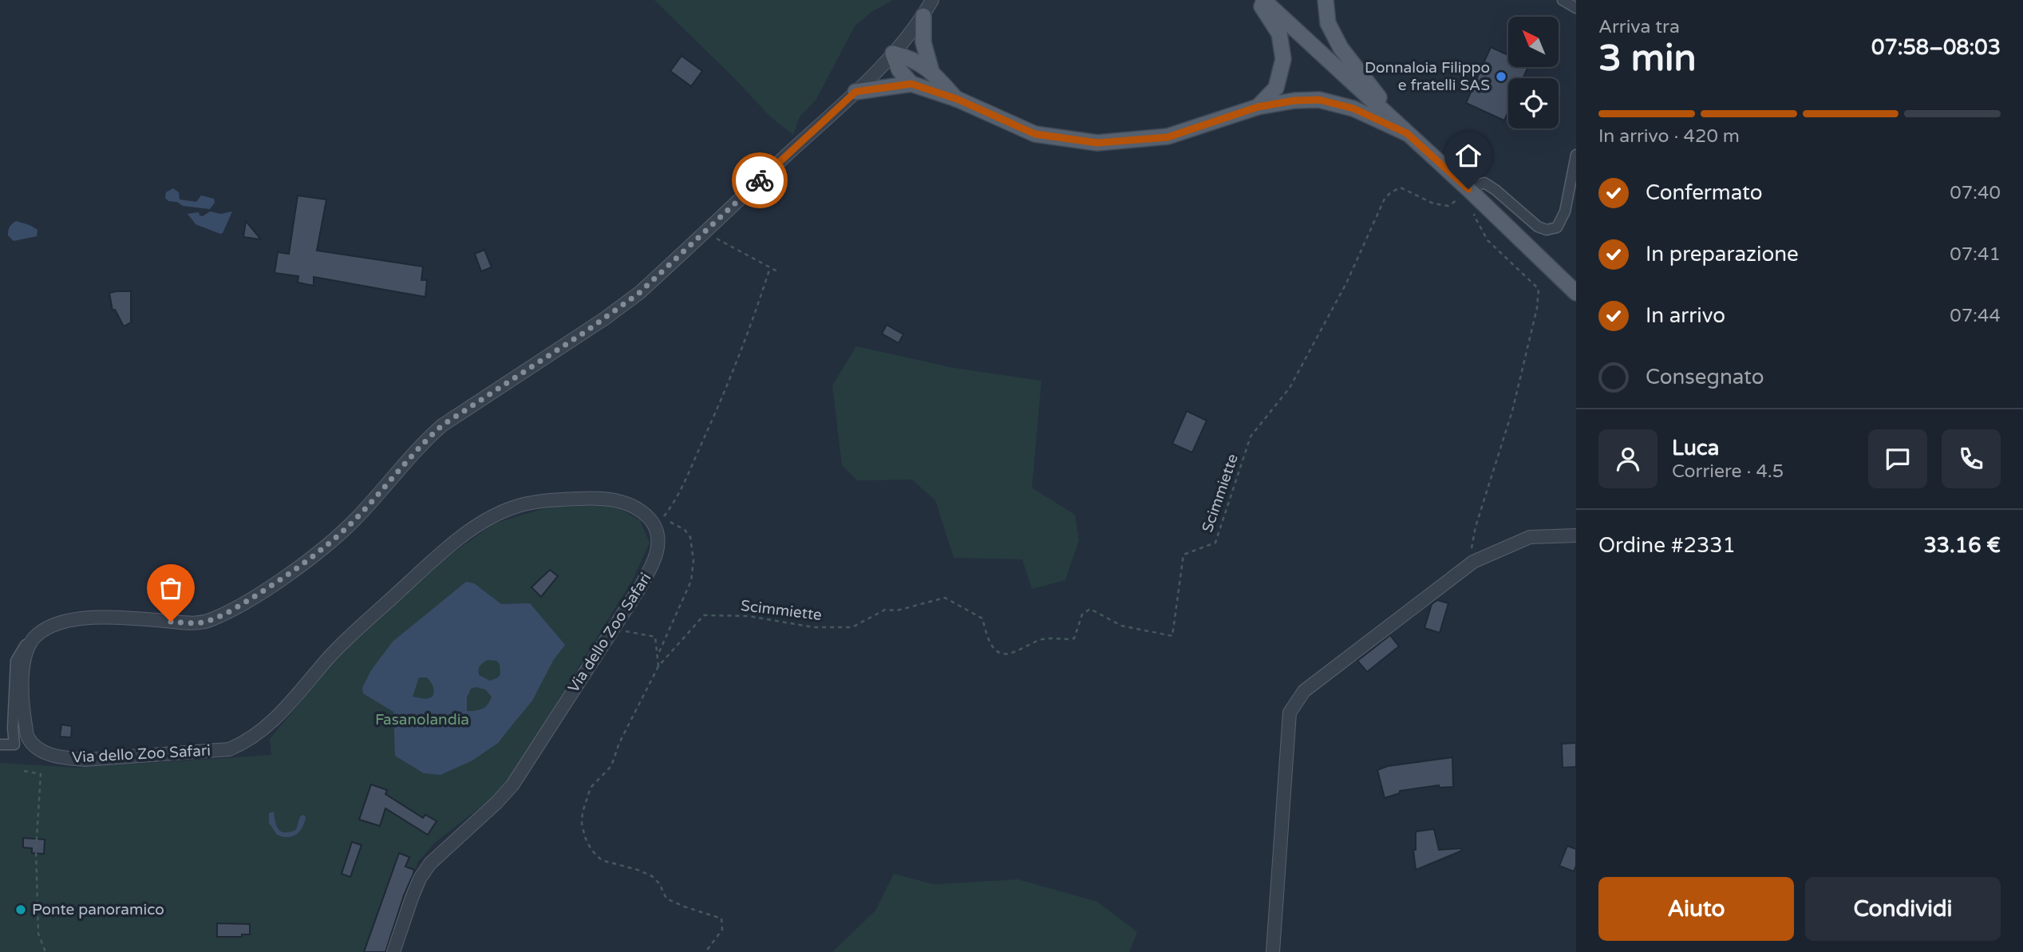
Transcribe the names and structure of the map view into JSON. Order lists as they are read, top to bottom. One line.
{"streets":{"street":["Via dello Zoo Safari"],"path":["Scimmiette"]},"parks":["Fasanolandia"],"places":["Donnaloia Filippo e fratelli SAS","Ponte panoramico"],"north":"top left","page":{"heading":["3 min","Arriva tra","07:58–08:03"],"panel":["Luca","Corriere · 4.5","Ordine #2331","33.16 €"],"bar":"In arrivo · 420 m","list":[["Confermato","07:40"],["In preparazione","07:41"],["In arrivo","07:44"],"Consegnato"],"buttons":["Aiuto","Condividi"]}}
